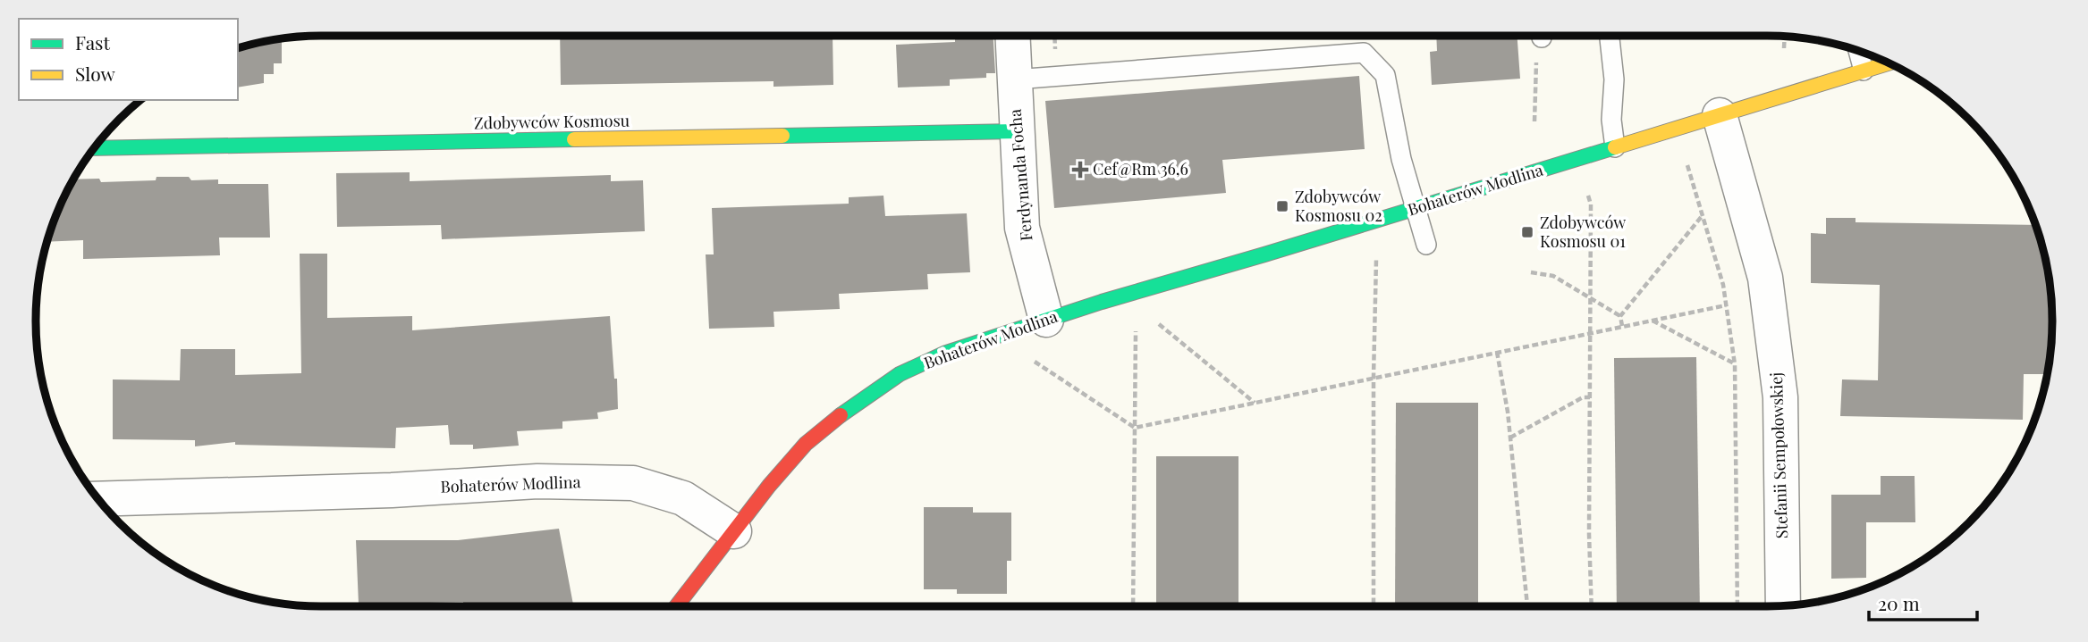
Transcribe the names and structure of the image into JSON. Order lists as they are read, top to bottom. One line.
{"streets":{"main road":["Zdobywców Kosmosu","Bohaterów Modlina"],"street":["Ferdynanda Focha","Stefanii Sempołowskiej"]},"crossings":[["Zdobywców Kosmosu","Ferdynanda Focha"],["Ferdynanda Focha","Bohaterów Modlina"],["Bohaterów Modlina","Stefanii Sempołowskiej"]],"places":{"health":["Cef@Rm 36,6"],"transit":["Zdobywców Kosmosu 02","Zdobywców Kosmosu 01"]},"legend":["Fast","Slow"],"scale_bar":"20 m"}
